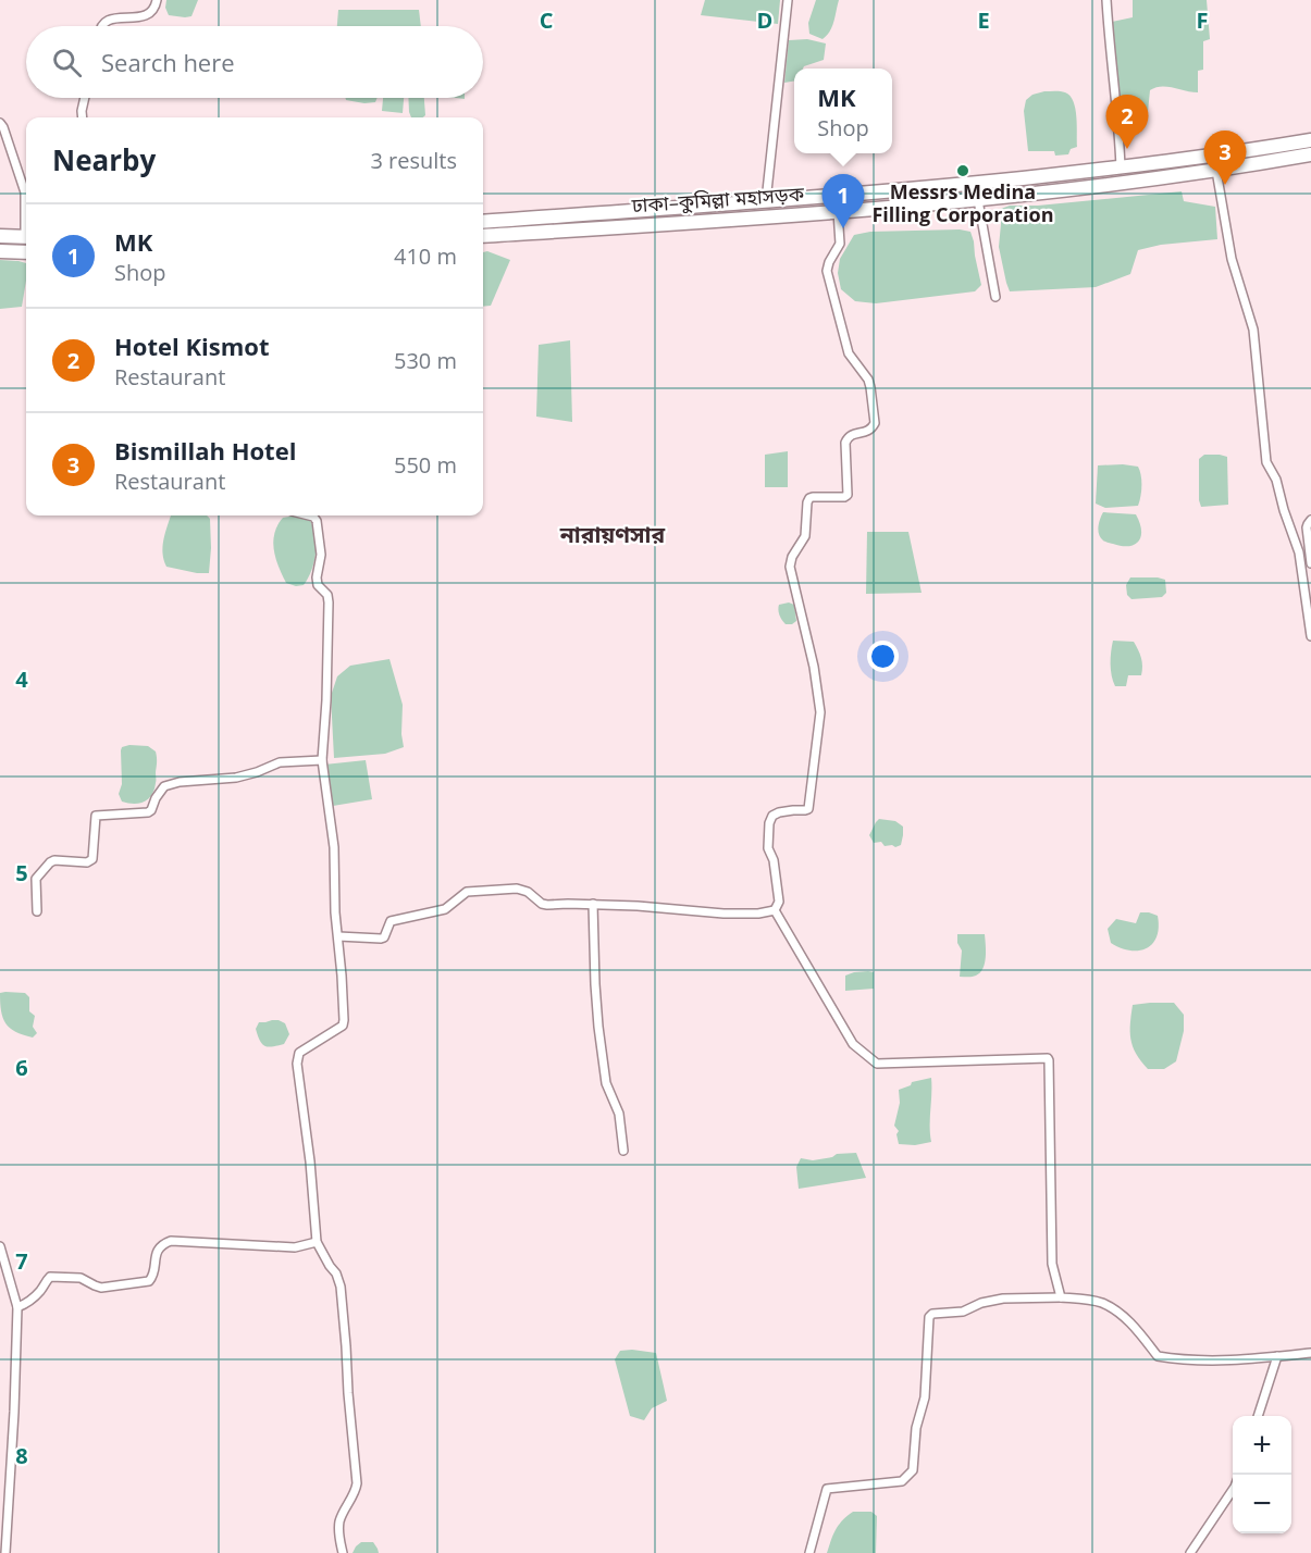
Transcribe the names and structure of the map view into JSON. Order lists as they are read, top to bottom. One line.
{"streets":{"highway":["ঢাকা–কুমিল্লা মহাসড়ক"]},"districts":["নারায়ণসার"],"places":["Messrs Medina Filling Corporation"],"page":{"search":"Search here","popup":["MK","Shop"],"pins":["2","3","1"],"heading":["Nearby","3 results"],"list":[{"mark":"1","name":"MK","note":"Shop","value":"410 m"},{"mark":"2","name":"Hotel Kismot","note":"Restaurant","value":"530 m"},{"mark":"3","name":"Bismillah Hotel","note":"Restaurant","value":"550 m"}],"map_buttons":["+","−"]},"grid":{"columns":["C","D","E","F"],"rows":["4","5","6","7","8"]}}
